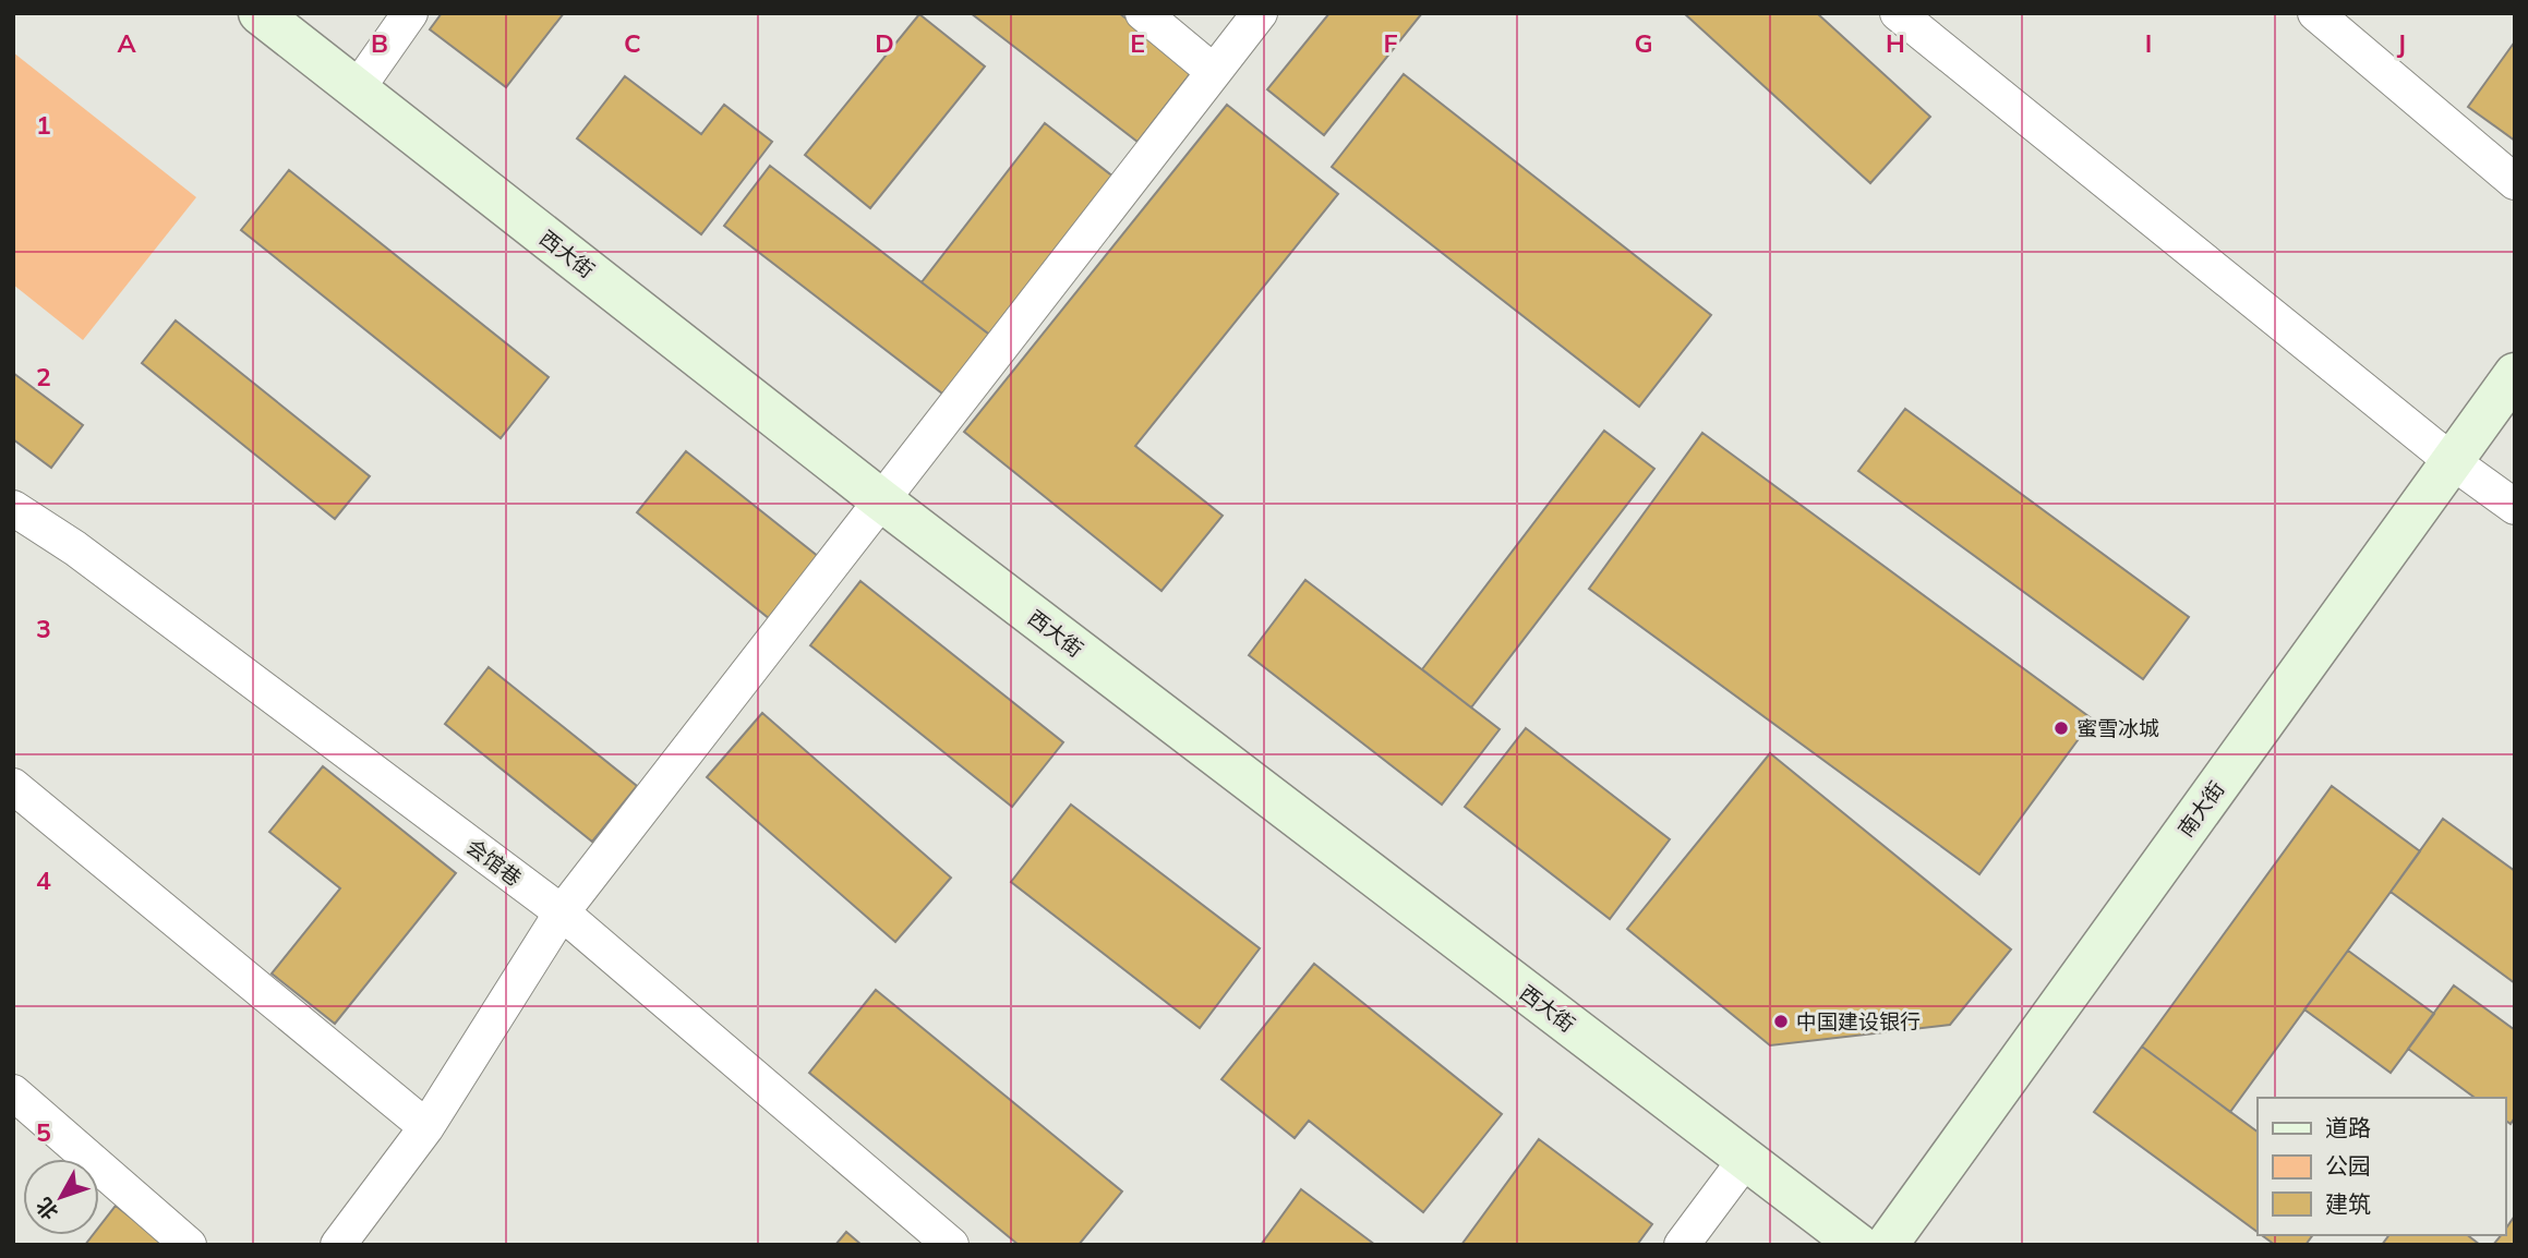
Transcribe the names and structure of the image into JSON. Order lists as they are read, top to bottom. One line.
{"streets":{"main road":["西大街","南大街"],"street":["会馆巷"]},"places":["蜜雪冰城","中国建设银行"],"legend":["道路","公园","建筑"],"north":"bottom left","grid":{"columns":["A","B","C","D","E","F","G","H","I","J"],"rows":["1","2","3","4","5"]}}
